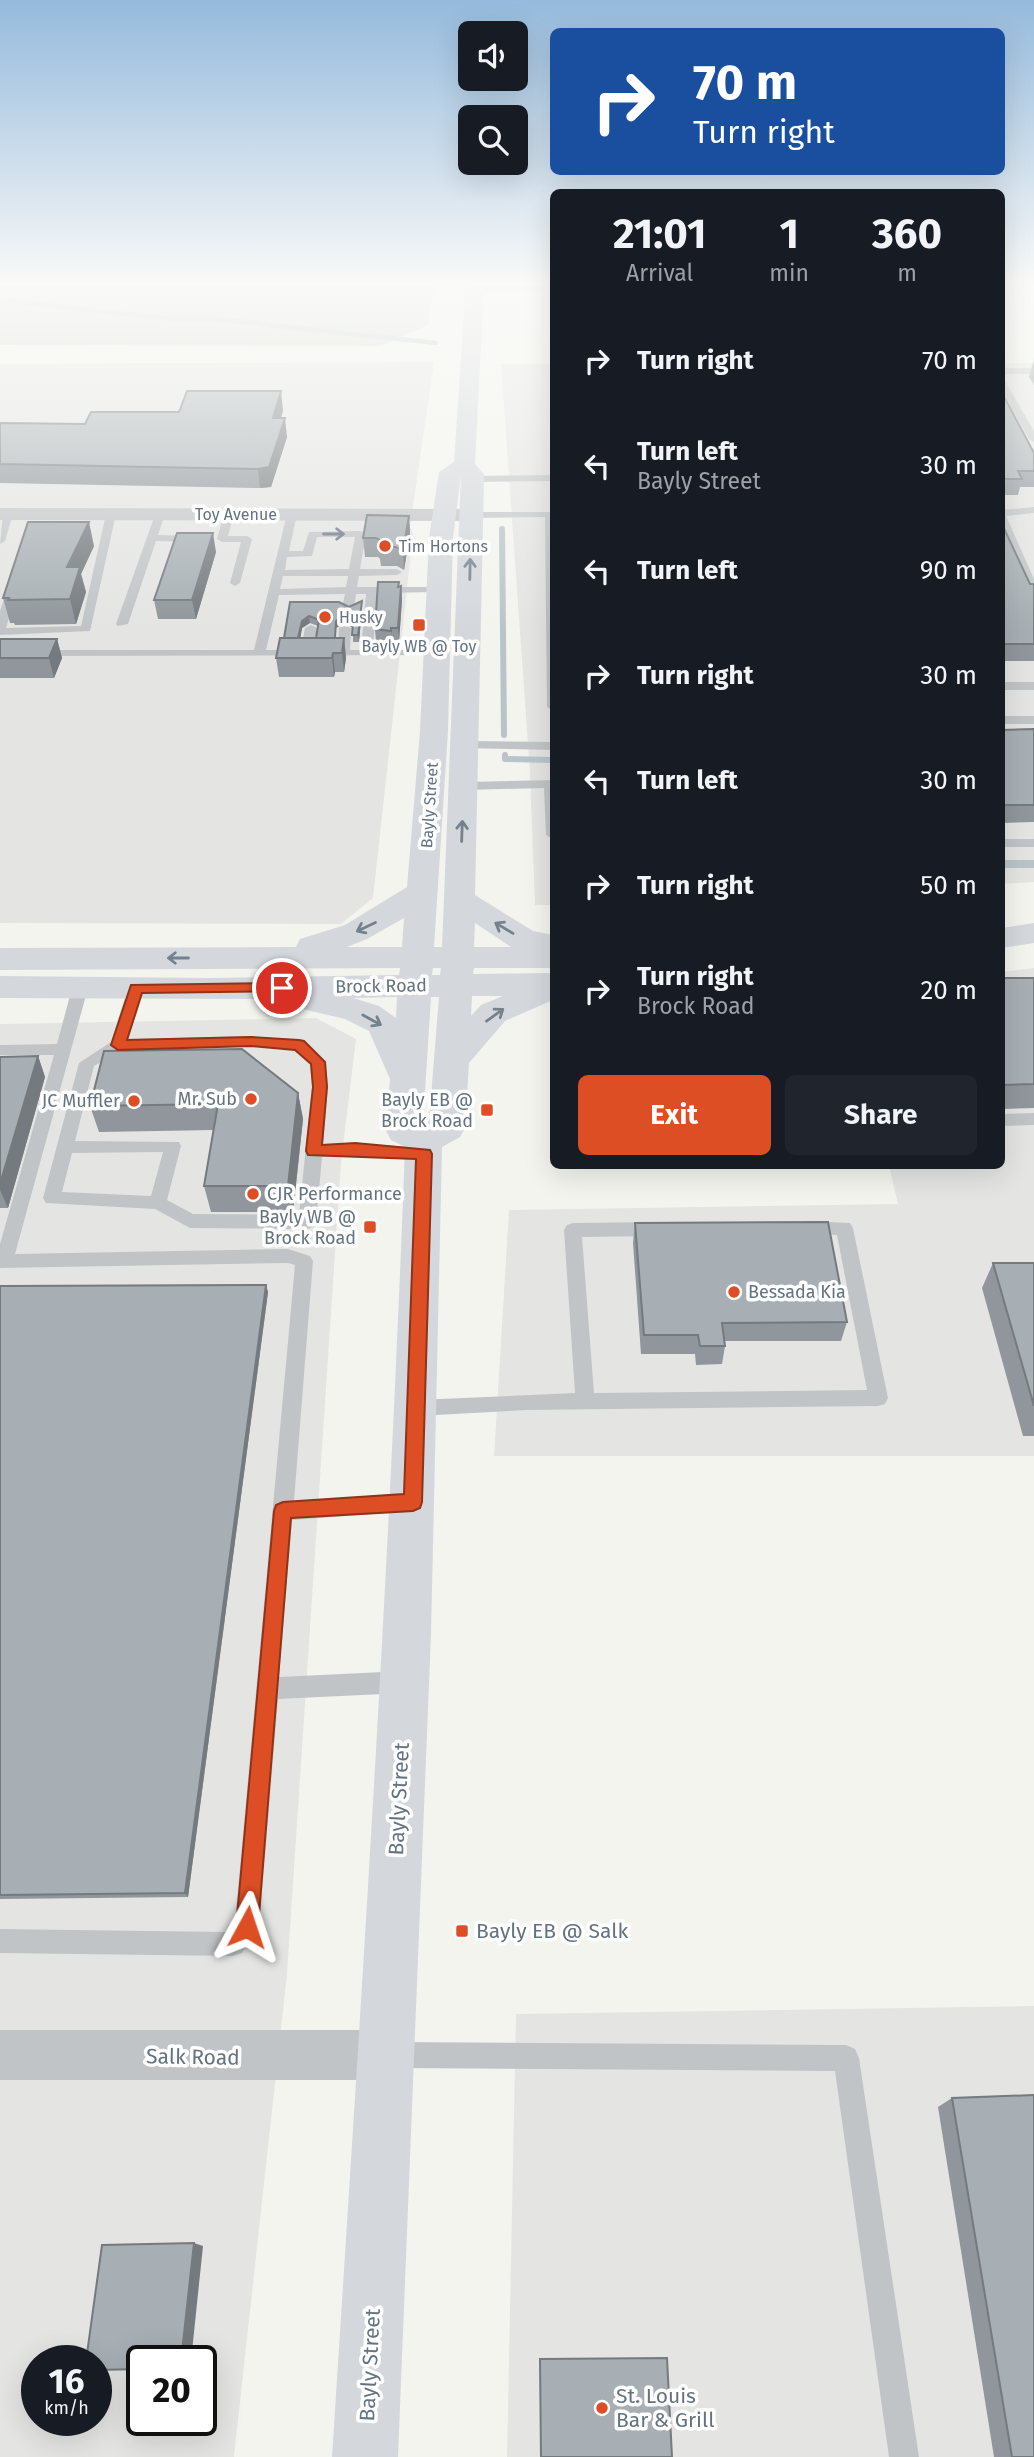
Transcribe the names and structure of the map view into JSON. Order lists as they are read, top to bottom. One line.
{"streets":{"main road":["Bayly Street","Brock Road"],"street":["Toy Avenue","Salk Road"]},"crossings":[["Toy Avenue","Bayly Street"],["Bayly Street","Brock Road"],["Bayly Street","Salk Road"]],"places":{"other":["Tim Hortons","Husky","Mr. Sub","JC Muffler","CJR Performance","Bessada Kia","St. Louis Bar & Grill"],"transit":["Bayly WB @ Toy","Bayly EB @ Brock Road","Bayly WB @ Brock Road","Bayly EB @ Salk"]},"page":{"turn":["70 m","Turn right"],"eta":["21:01","Arrival","1","min","360","m"],"list":[{"name":"Turn right","value":"70 m"},{"name":"Turn left","note":"Bayly Street","value":"30 m"},{"name":"Turn left","value":"90 m"},{"name":"Turn right","value":"30 m"},{"name":"Turn left","value":"30 m"},{"name":"Turn right","value":"50 m"},{"name":"Turn right","note":"Brock Road","value":"20 m"}],"buttons":["Exit","Share"],"speed":"16 km/h","limit":"20"}}
